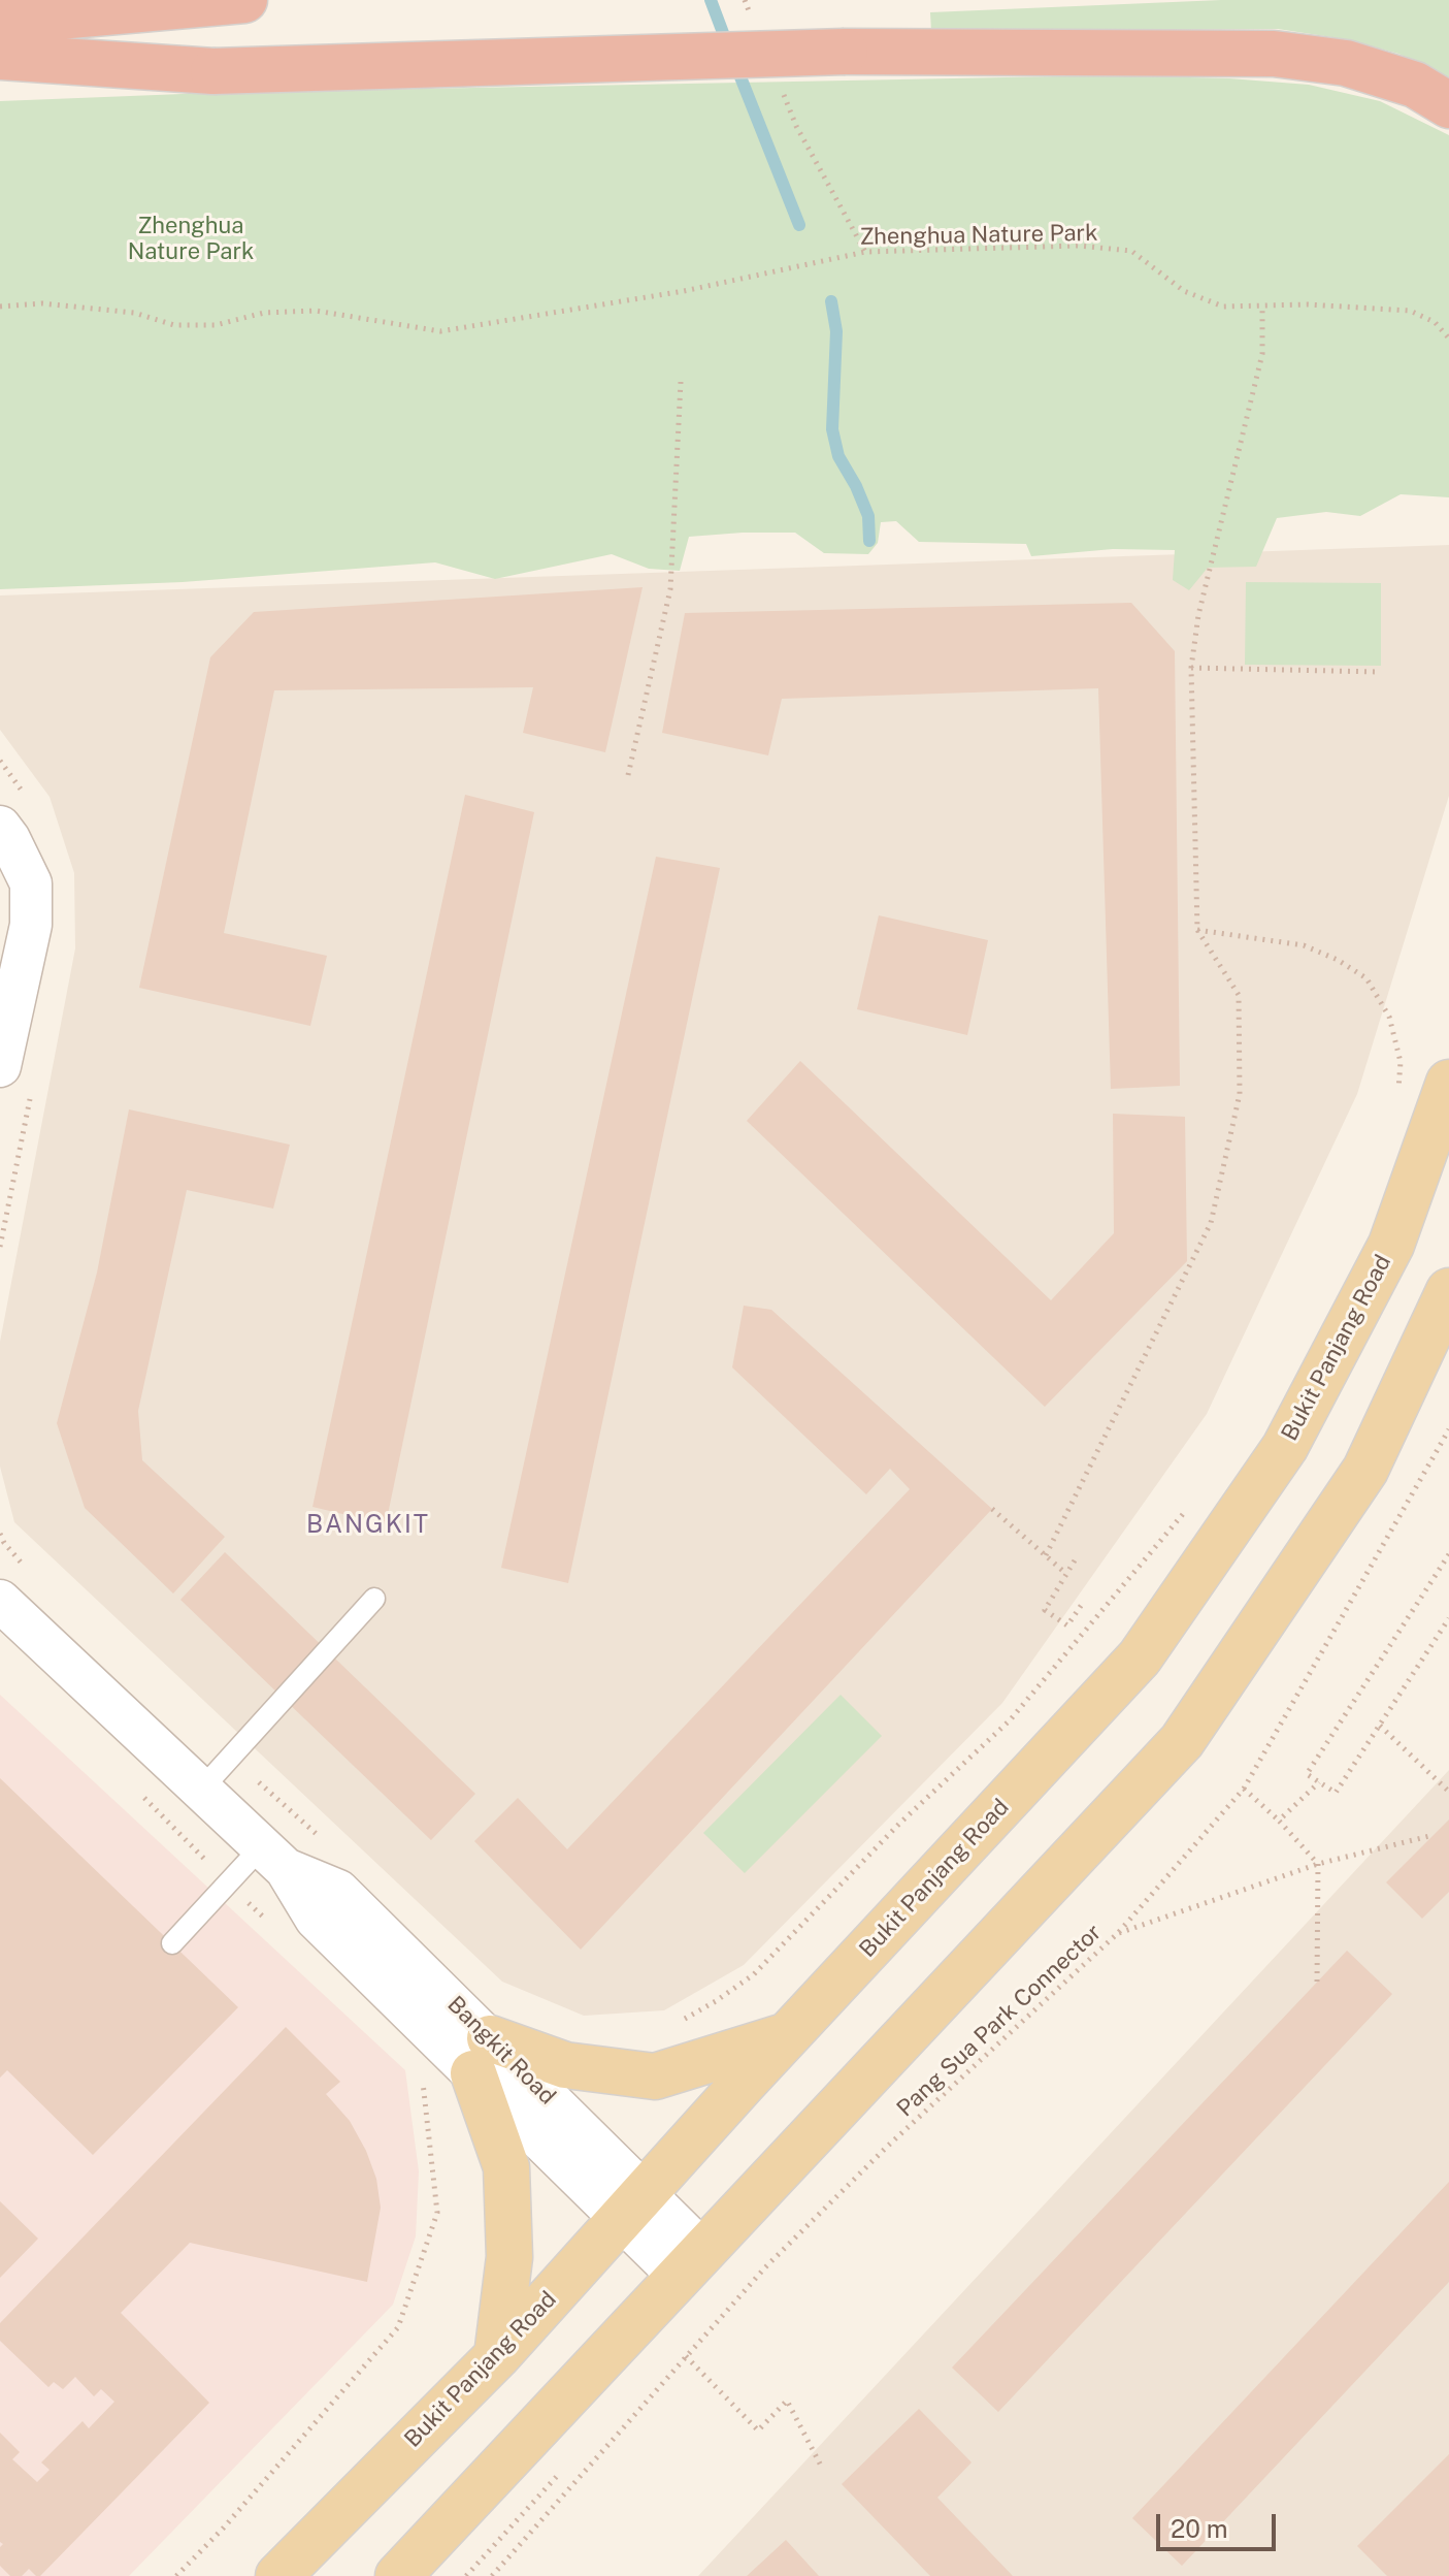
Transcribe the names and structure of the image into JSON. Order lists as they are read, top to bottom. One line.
{"streets":{"main road":["Bukit Panjang Road"],"street":["Bangkit Road"],"path":["Zhenghua Nature Park","Pang Sua Park Connector"]},"crossings":[["Bukit Panjang Road","Bangkit Road"]],"districts":["BANGKIT"],"parks":["Zhenghua Nature Park"],"scale_bar":"20 m"}
